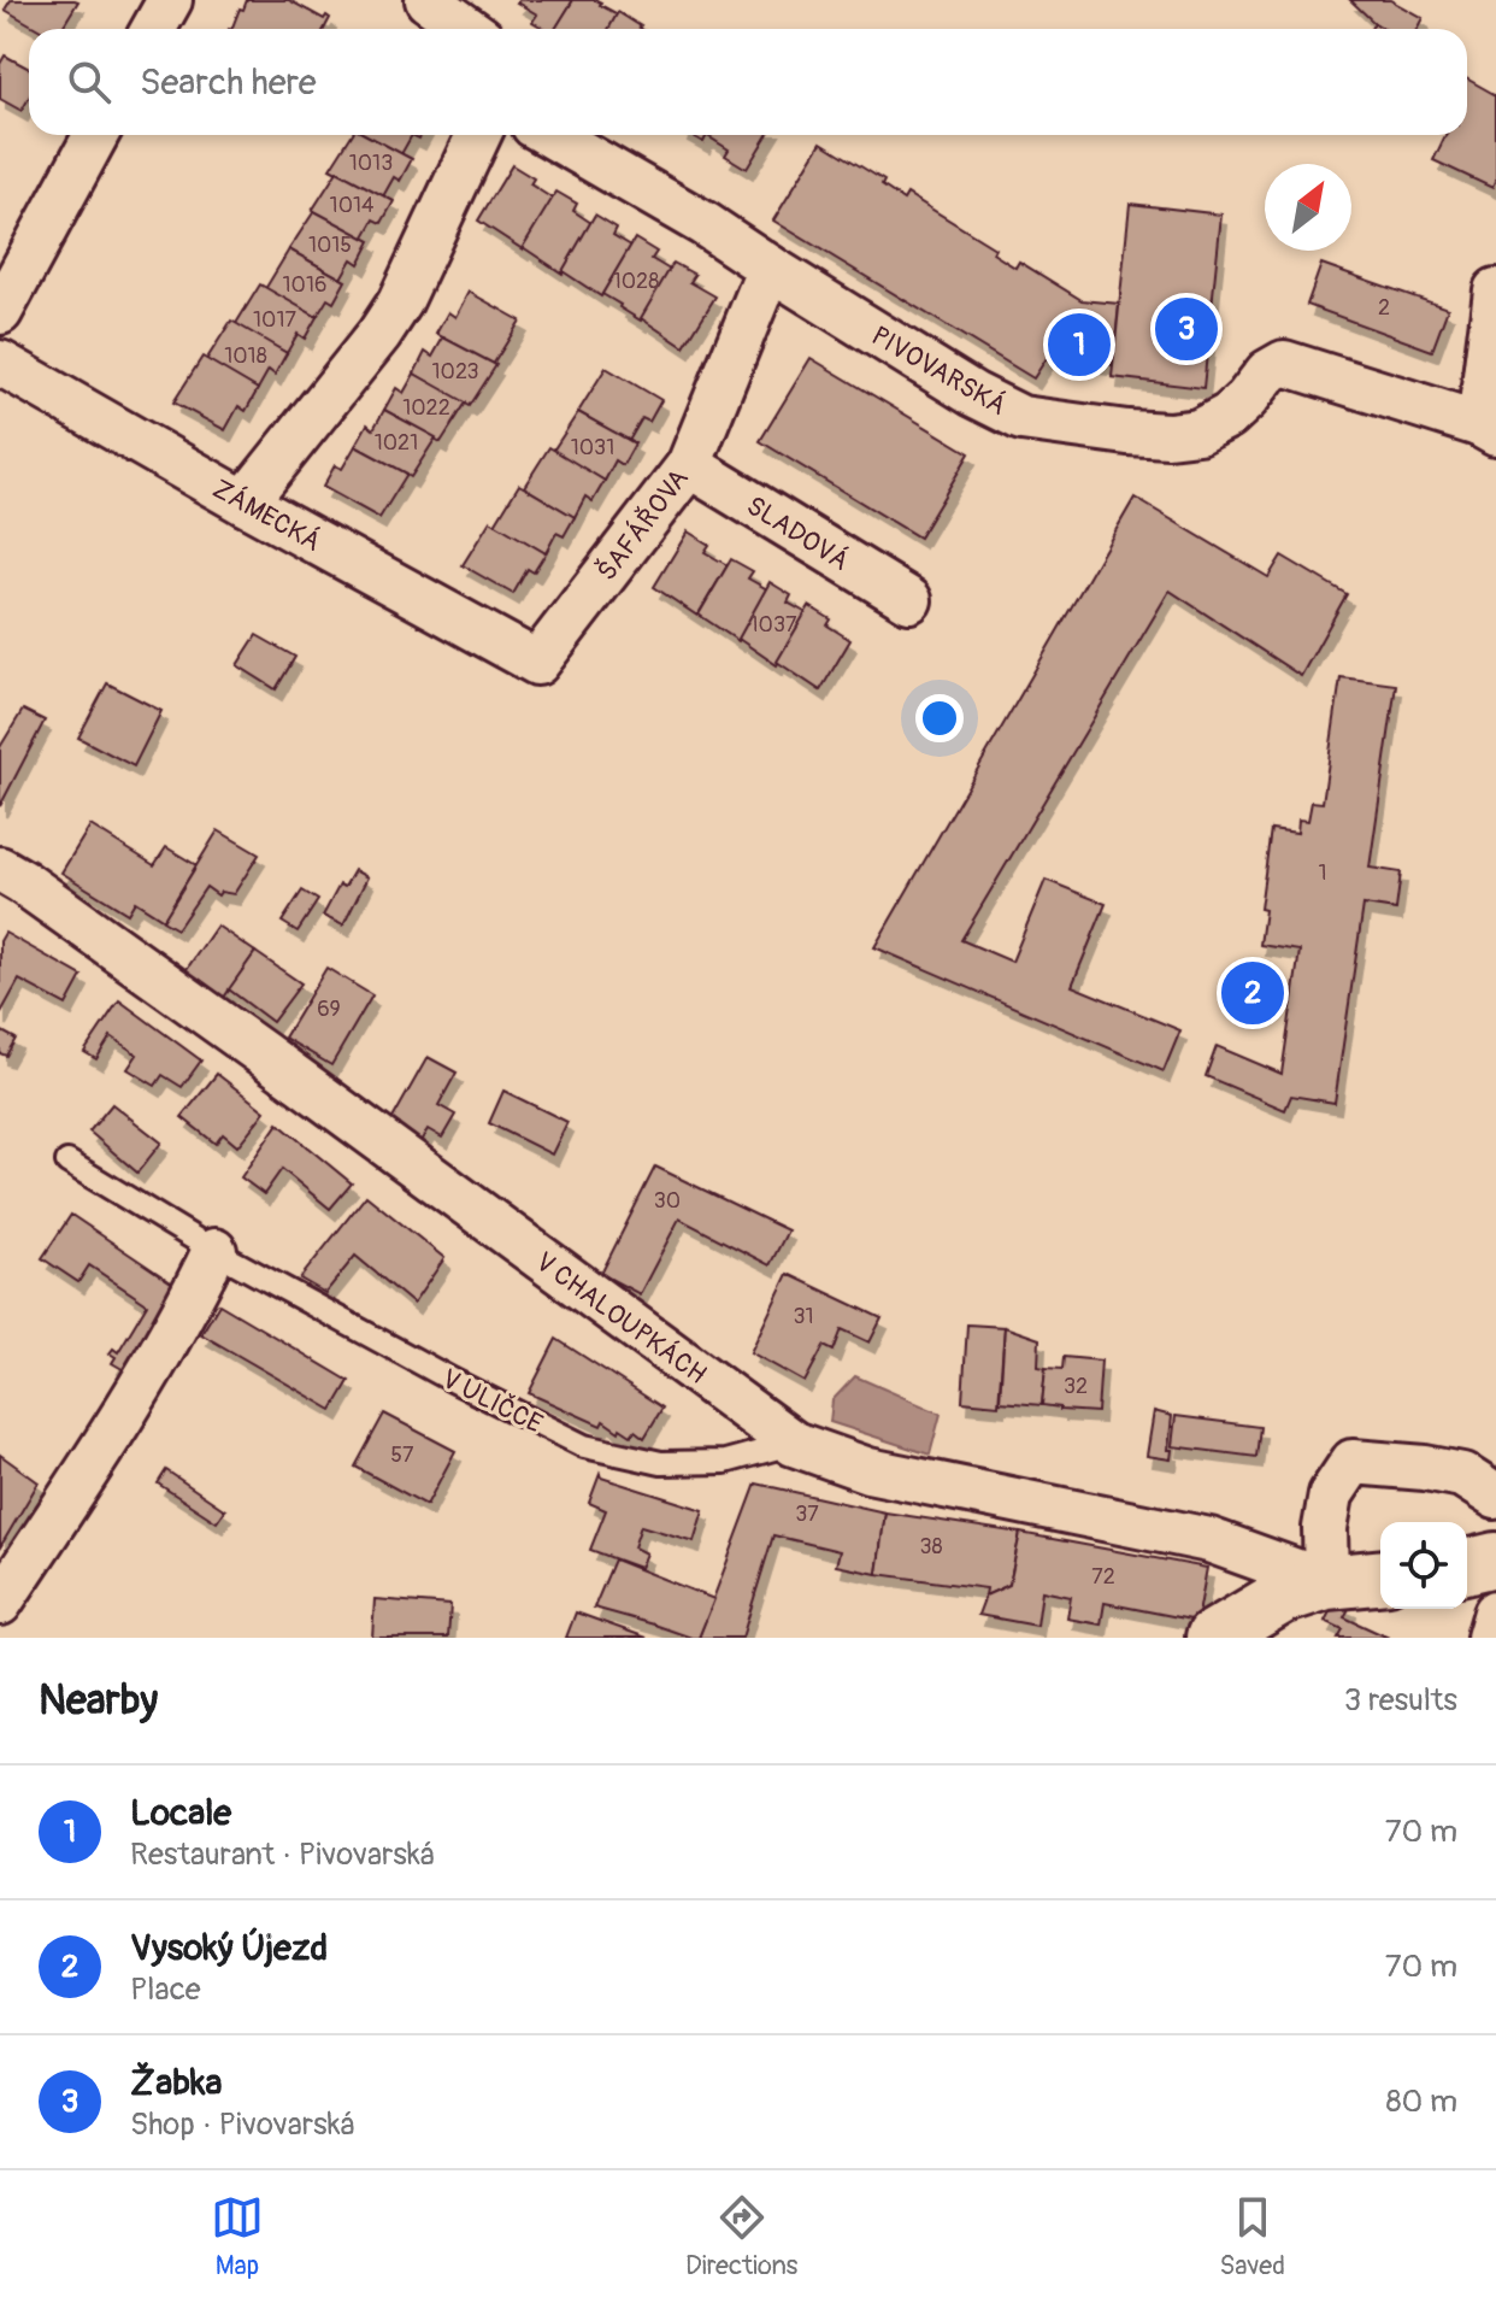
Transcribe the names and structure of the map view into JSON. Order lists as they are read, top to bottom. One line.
{"streets":{"street":["PIVOVARSKÁ","ZÁMECKÁ","ŠAFÁŘOVA","SLADOVÁ","V CHALOUPKÁCH"],"lane":["V ULIČCE"]},"crossings":[["PIVOVARSKÁ","ŠAFÁŘOVA"],["ZÁMECKÁ","ŠAFÁŘOVA"],["ŠAFÁŘOVA","SLADOVÁ"],["V CHALOUPKÁCH","V ULIČCE"]],"house_numbers":["1013","1014","1015","1028","1016","2","1017","1018","1023","1022","1021","1031","1037","1","69","30","31","32","57","37","38","72"],"north":"top right","page":{"search":"Search here","pins":["3","1","2"],"heading":["Nearby","3 results"],"list":[{"mark":"1","name":"Locale","note":"Restaurant · Pivovarská","value":"70 m"},{"mark":"2","name":"Vysoký Újezd","note":"Place","value":"70 m"},{"mark":"3","name":"Žabka","note":"Shop · Pivovarská","value":"80 m"}],"nav":["Map","Directions","Saved"]}}
